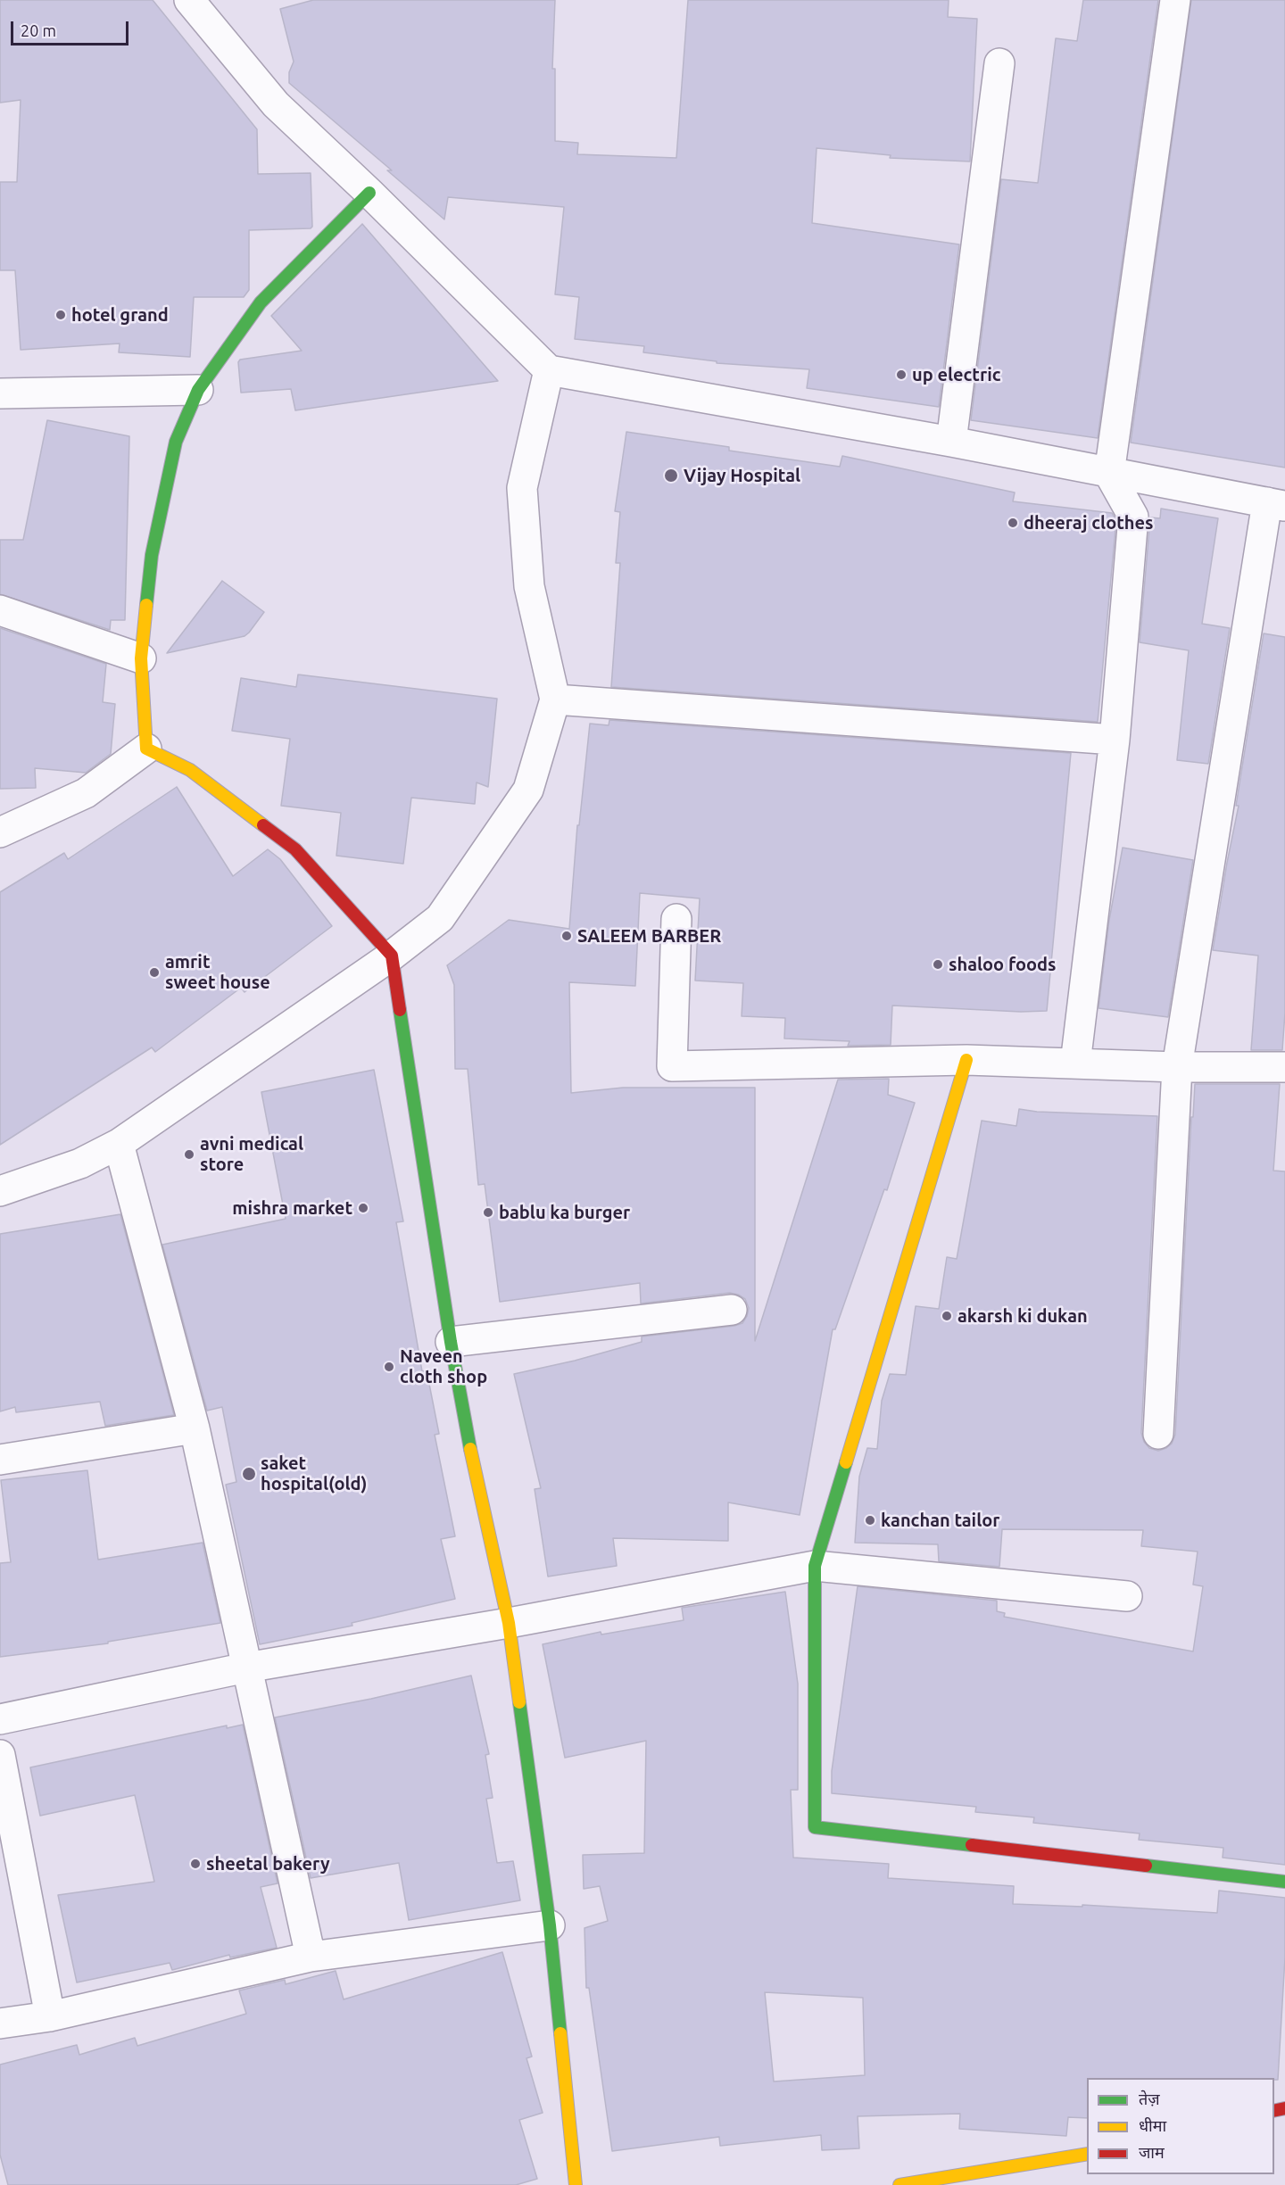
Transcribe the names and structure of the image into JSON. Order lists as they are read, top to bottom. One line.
{"places":["hotel grand","up electric","Vijay Hospital","dheeraj clothes","SALEEM BARBER","shaloo foods","amrit sweet house","avni medical store","mishra market","bablu ka burger","akarsh ki dukan","Naveen cloth shop","saket hospital(old)","kanchan tailor","sheetal bakery"],"legend":["तेज़","धीमा","जाम"],"scale_bar":"20 m"}
